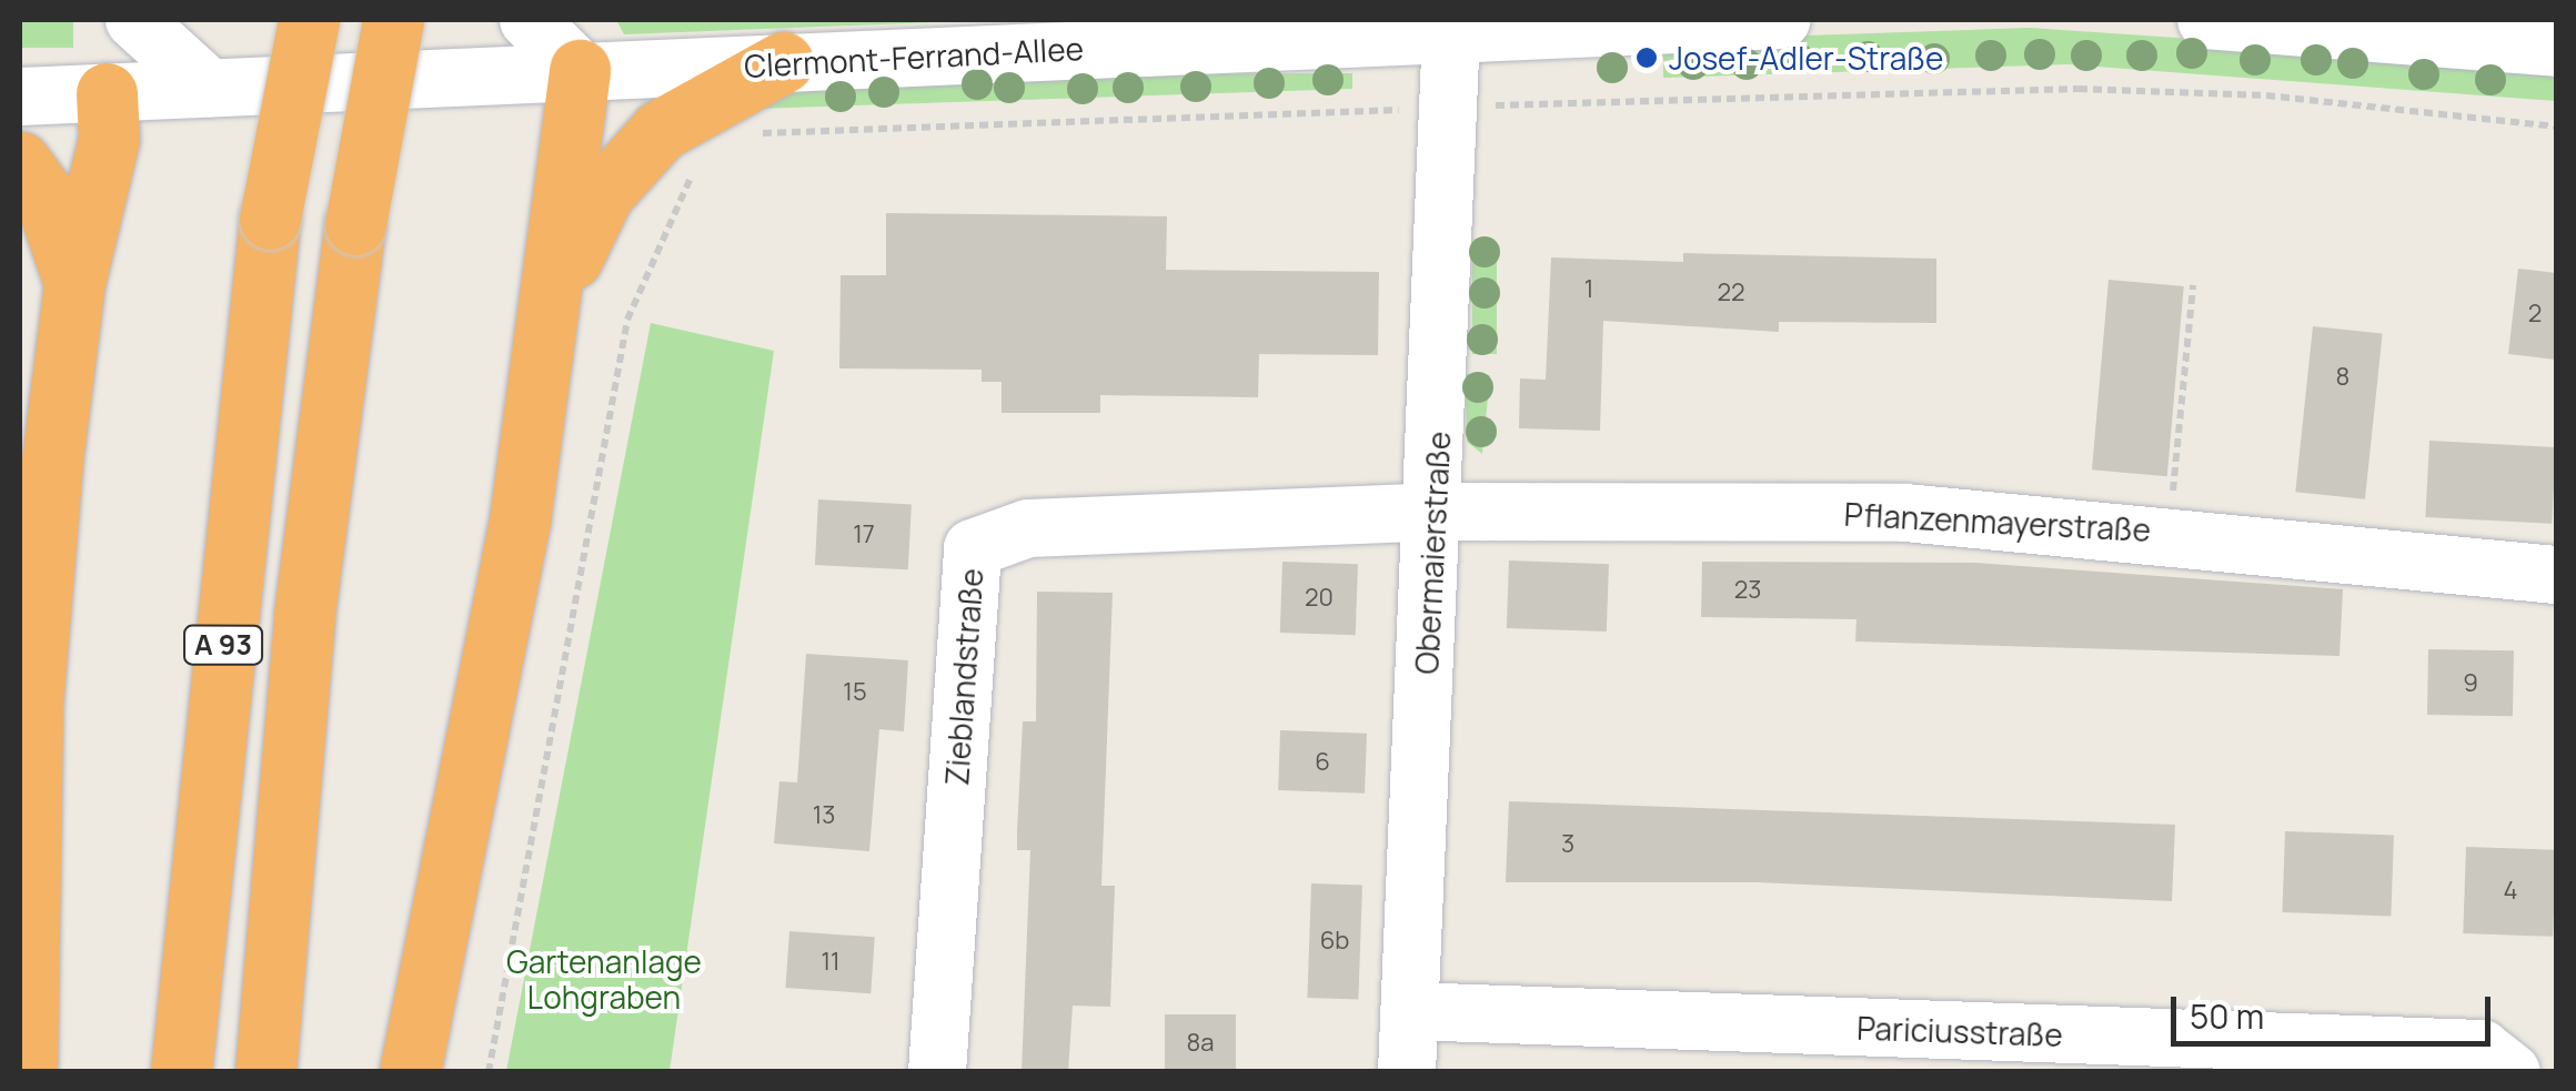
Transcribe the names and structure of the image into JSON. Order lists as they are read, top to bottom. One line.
{"streets":{"highway":["A 93"],"street":["Clermont-Ferrand-Allee","Pflanzenmayerstraße","Obermaierstraße","Zieblandstraße","Pariciusstraße"]},"crossings":[["Clermont-Ferrand-Allee","Obermaierstraße"],["Pflanzenmayerstraße","Obermaierstraße"],["Pflanzenmayerstraße","Zieblandstraße"],["Obermaierstraße","Zieblandstraße"],["Obermaierstraße","Pariciusstraße"]],"parks":["Gartenanlage Lohgraben"],"places":["Josef-Adler-Straße"],"house_numbers":["1","22","2","8","17","23","20","9","15","6","13","3","4","6b","11","8a"],"scale_bar":"50 m"}
